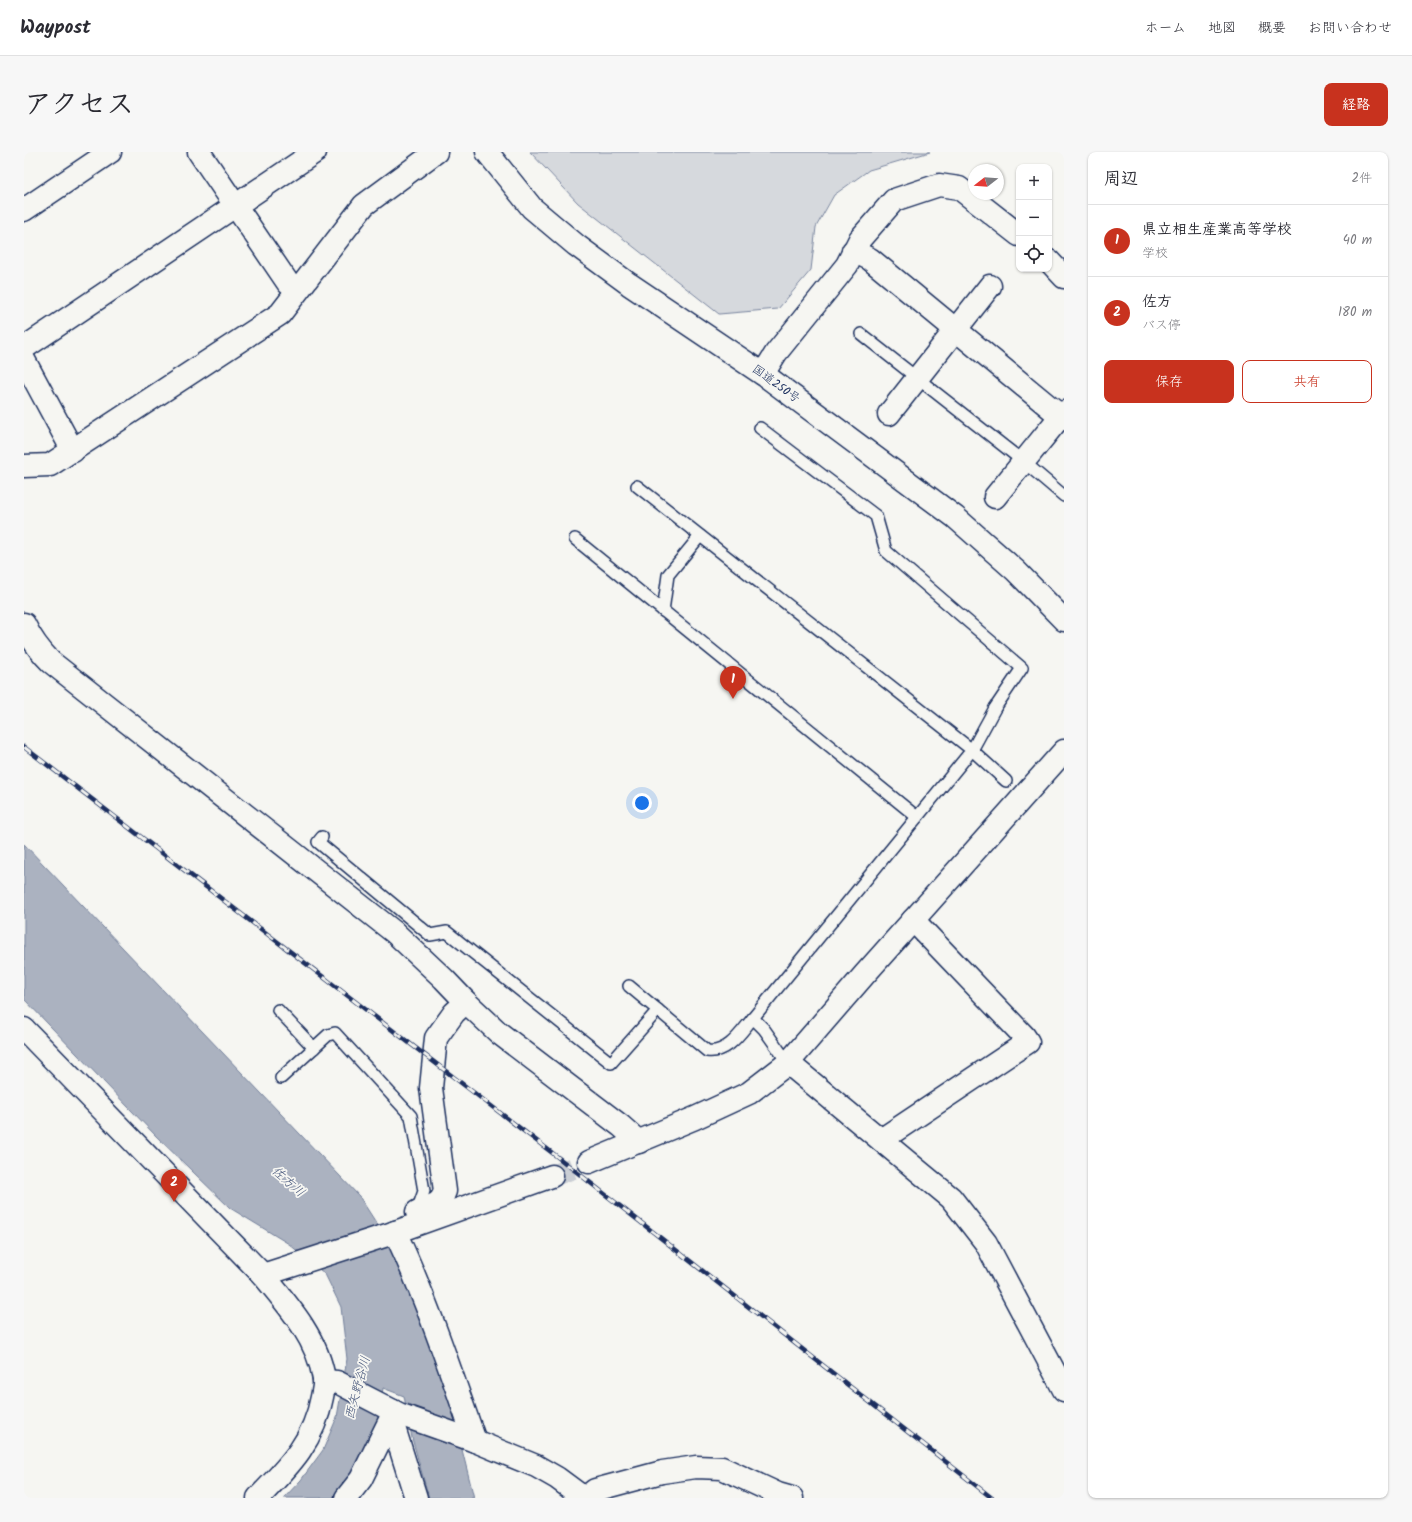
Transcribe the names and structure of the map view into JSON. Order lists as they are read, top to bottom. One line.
{"streets":{"main road":["国道250号"]},"water":["佐方川","西矢野谷川"],"north":"left","page":{"header":"Waypost","nav":["ホーム","地図","概要","お問い合わせ"],"title":"アクセス","buttons":["経路",["保存","共有"]],"heading":["周辺","2件"],"map_buttons":["+","−"],"list":[{"mark":"1","name":"県立相生産業高等学校","note":"学校","value":"40 m"},{"mark":"2","name":"佐方","note":"バス停","value":"180 m"}],"pins":["1","2"]}}
